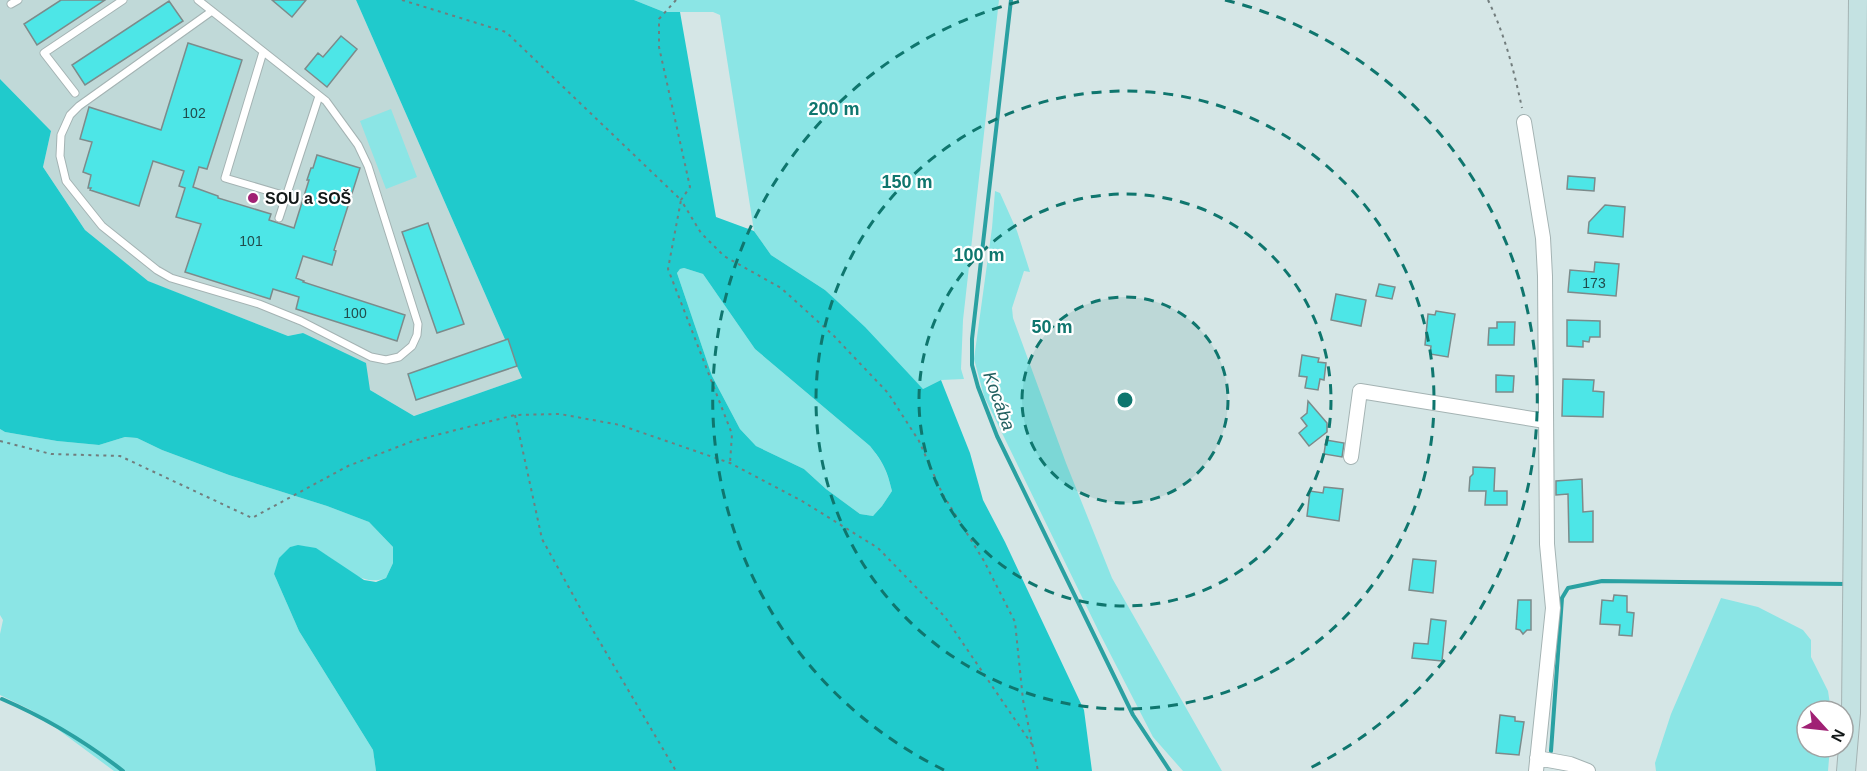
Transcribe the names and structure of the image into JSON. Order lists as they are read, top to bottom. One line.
{"water":["Kocába"],"places":["SOU a SOŠ"],"house_numbers":["102","101","173","100"],"north":"bottom right","rings":["200 m","150 m","100 m","50 m"]}
